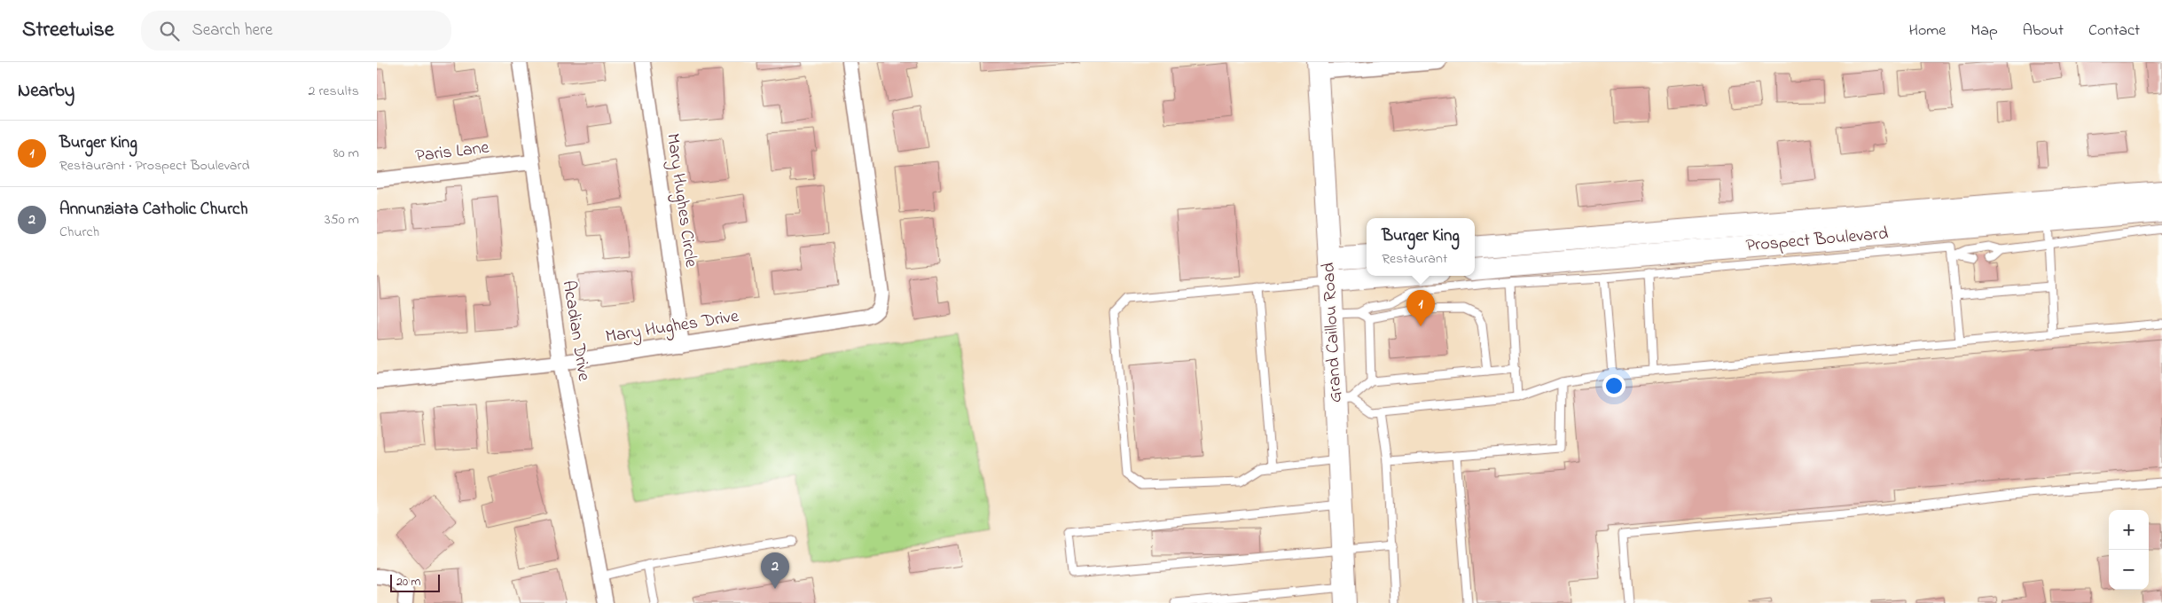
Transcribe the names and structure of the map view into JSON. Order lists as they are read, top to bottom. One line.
{"streets":{"main road":["Prospect Boulevard","Grand Caillou Road"],"street":["Paris Lane","Mary Hughes Circle","Mary Hughes Drive","Acadian Drive"]},"crossings":[["Paris Lane","Acadian Drive"],["Mary Hughes Circle","Mary Hughes Drive"],["Mary Hughes Drive","Acadian Drive"]],"scale_bar":"20 m","page":{"header":"Streetwise","search":"Search here","nav":["Home","Map","About","Contact"],"heading":["Nearby","2 results"],"list":[{"mark":"1","name":"Burger King","note":"Restaurant · Prospect Boulevard","value":"80 m"},{"mark":"2","name":"Annunziata Catholic Church","note":"Church","value":"350 m"}],"popup":["Burger King","Restaurant"],"pins":["1","2"],"map_buttons":["+","−"],"scale":"20 m"}}
